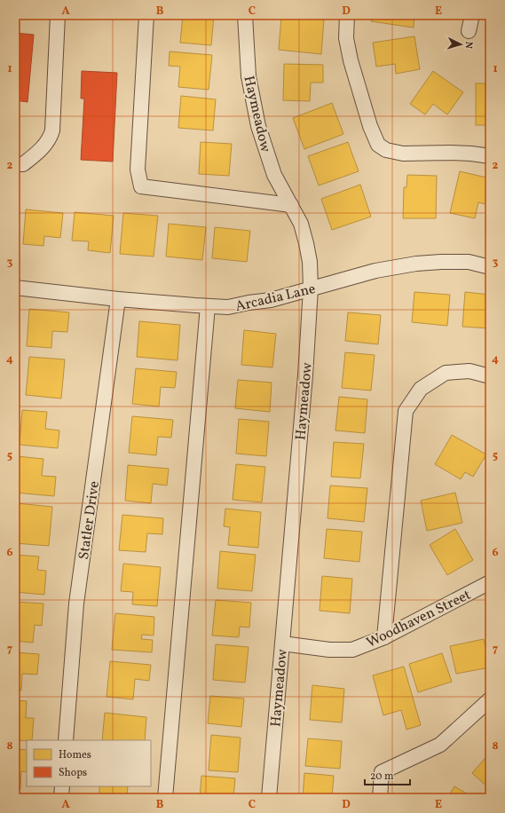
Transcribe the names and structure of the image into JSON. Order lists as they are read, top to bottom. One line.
{"streets":{"street":["Haymeadow","Arcadia Lane","Statler Drive","Woodhaven Street"]},"crossings":[["Haymeadow","Arcadia Lane"],["Haymeadow","Woodhaven Street"],["Arcadia Lane","Statler Drive"]],"legend":["Homes","Shops"],"scale_bar":"20 m","north":"right","grid":{"columns":["A","B","C","D","E"],"rows":["1","2","3","4","5","6","7","8"]}}
